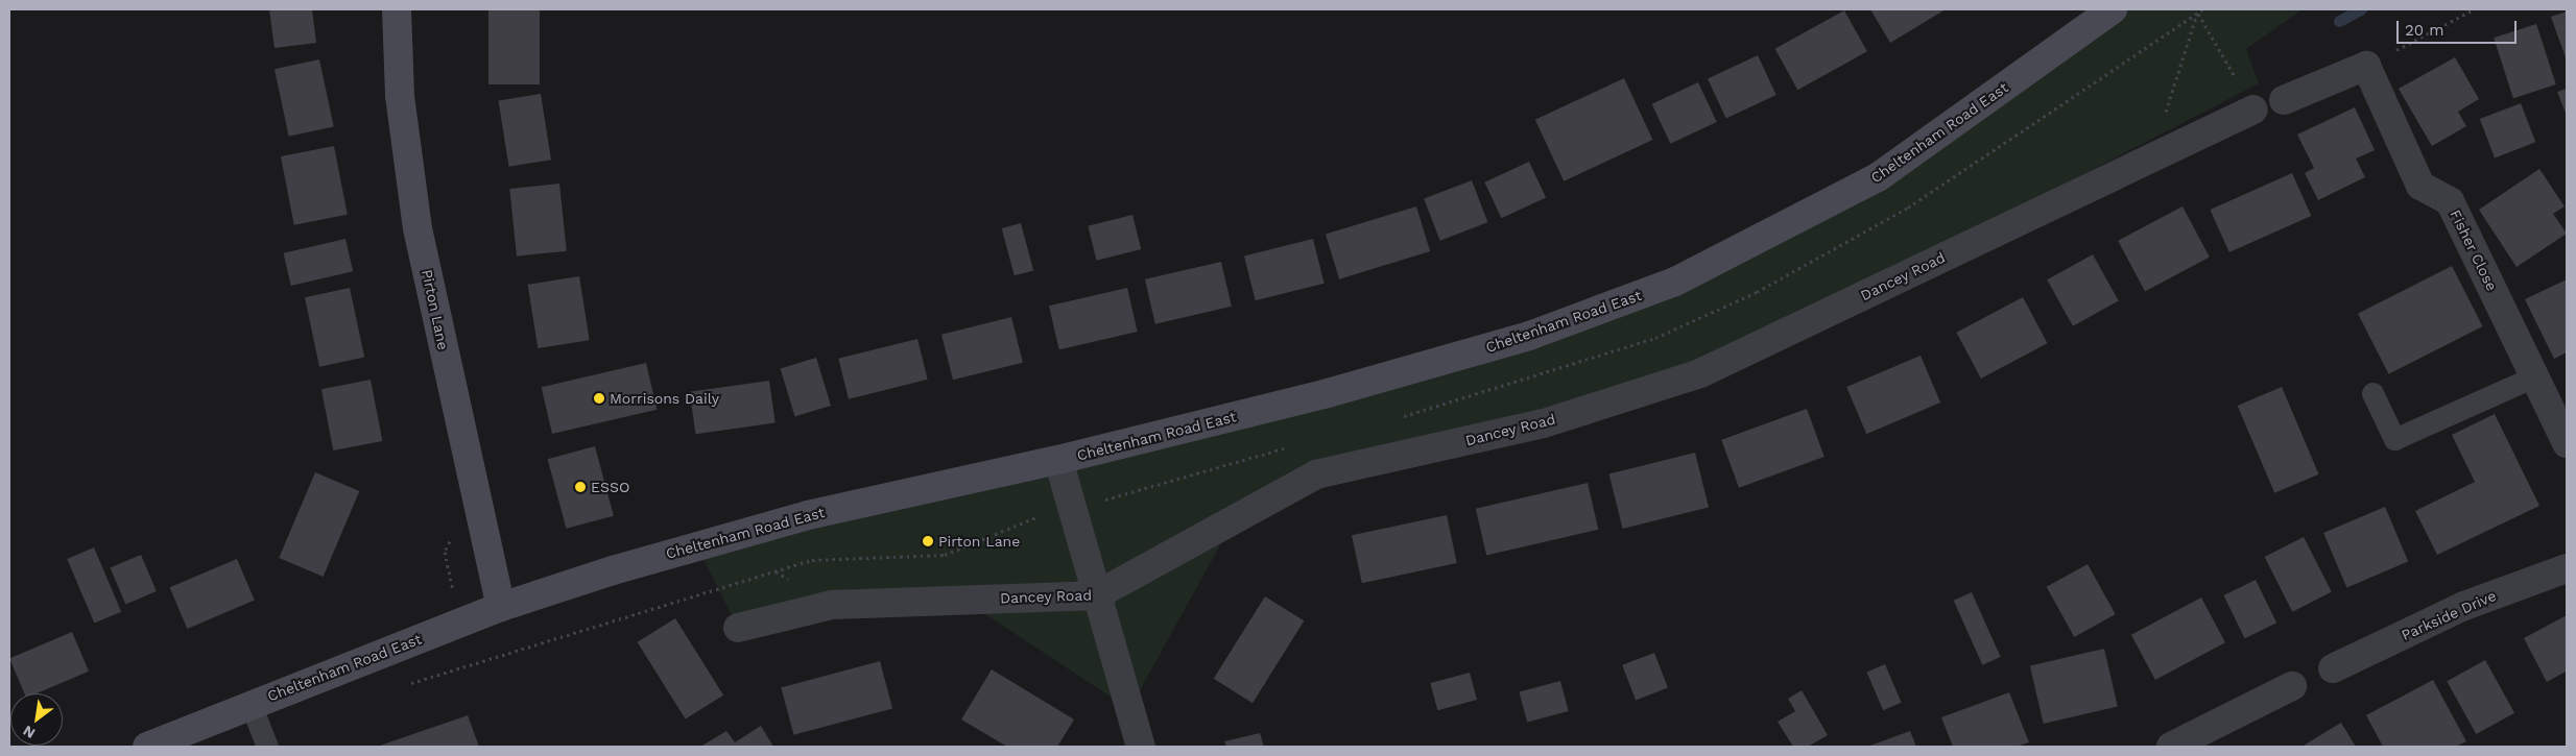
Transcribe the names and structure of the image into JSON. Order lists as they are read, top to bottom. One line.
{"streets":{"main road":["Cheltenham Road East","Pirton Lane"],"street":["Fisher Close","Dancey Road","Parkside Drive"]},"crossings":[["Cheltenham Road East","Pirton Lane"]],"places":["Morrisons Daily","ESSO","Pirton Lane"],"scale_bar":"20 m","north":"bottom left"}
